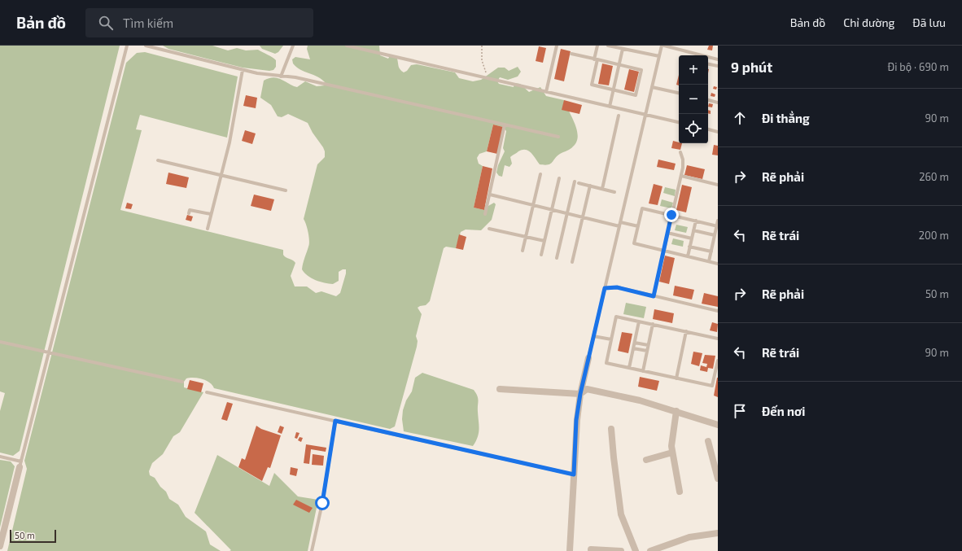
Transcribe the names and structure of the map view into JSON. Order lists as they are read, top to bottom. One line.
{"scale_bar":"50 m","page":{"header":"Bản đồ","search":"Tìm kiếm","nav":["Bản đồ","Chỉ đường","Đã lưu"],"heading":["9 phút","Đi bộ · 690 m"],"map_buttons":["+","−"],"list":[["Đi thẳng","90 m"],["Rẽ phải","260 m"],["Rẽ trái","200 m"],["Rẽ phải","50 m"],["Rẽ trái","90 m"],"Đến nơi"],"scale":"50 m"}}
